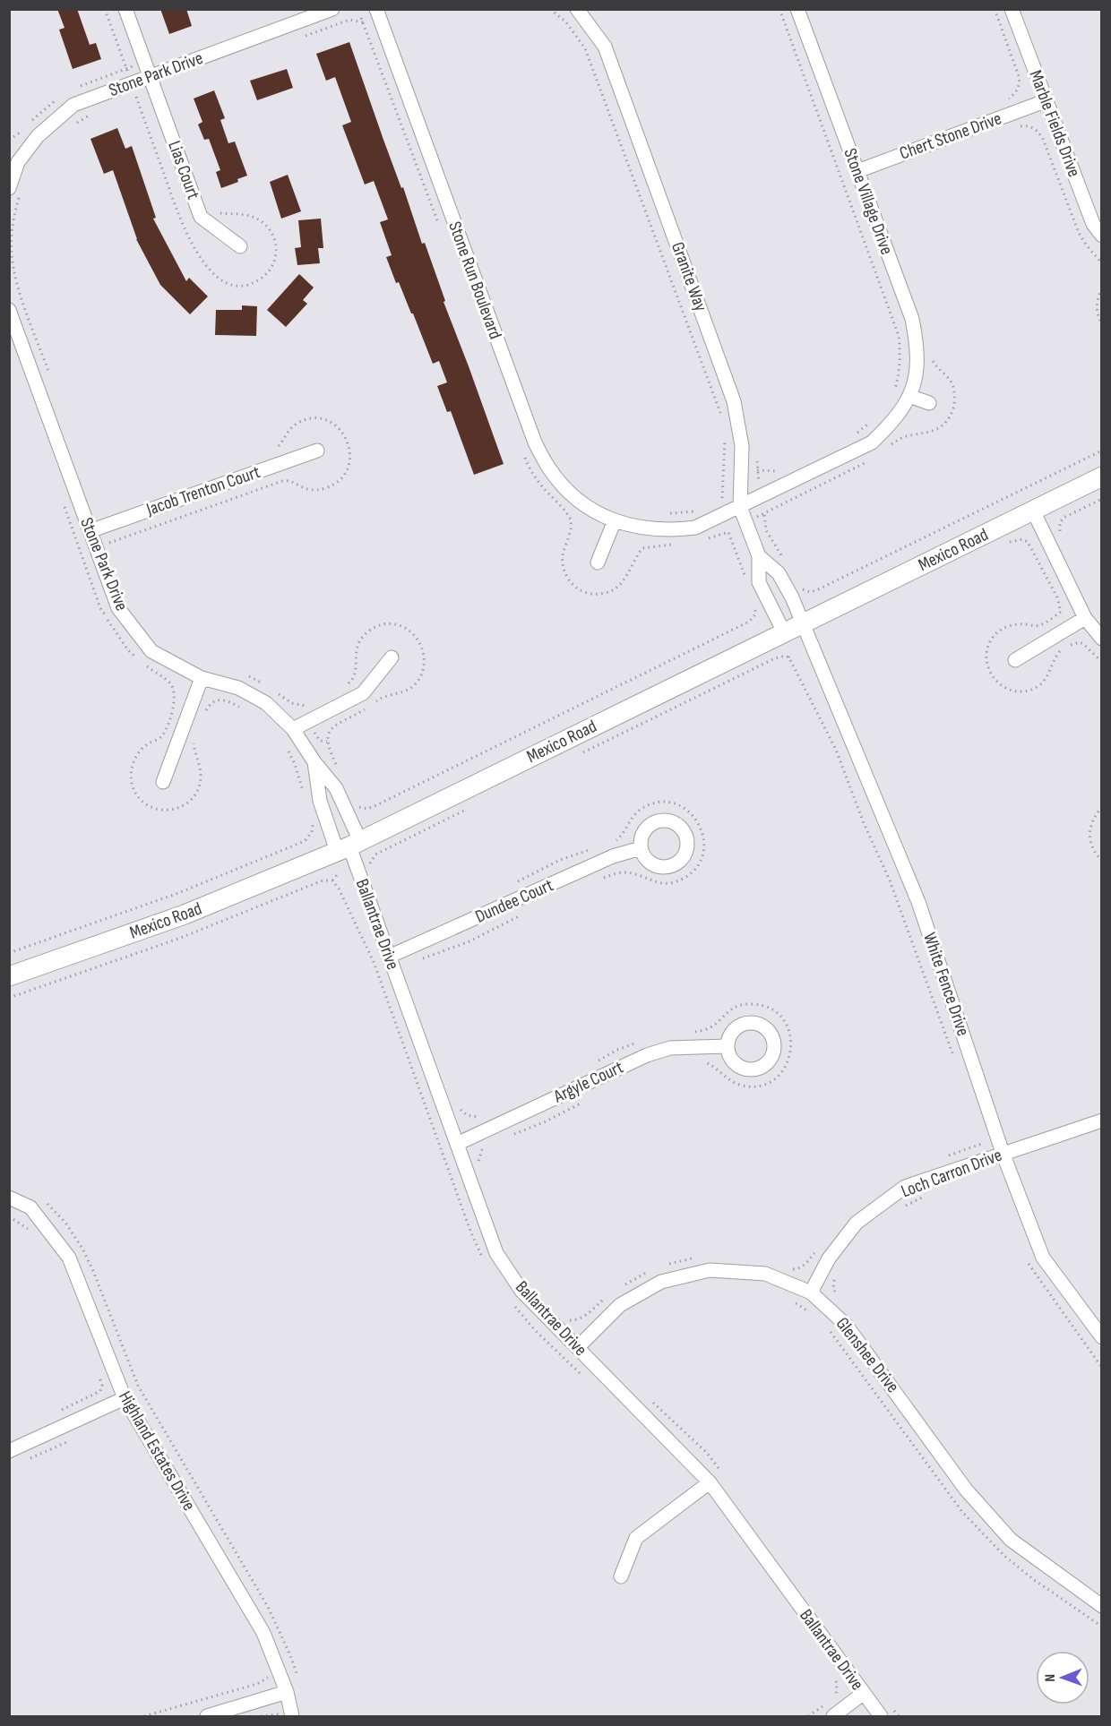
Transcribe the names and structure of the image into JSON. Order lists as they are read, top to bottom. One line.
{"streets":{"street":["Stone Park Drive","Marble Fields Drive","Chert Stone Drive","Lias Court","Stone Village Drive","Granite Way","Stone Run Boulevard","Jacob Trenton Court","Mexico Road","Dundee Court","Ballantrae Drive","White Fence Drive","Argyle Court","Loch Carron Drive","Glenshee Drive","Highland Estates Drive"]},"crossings":[["Stone Park Drive","Lias Court"],["Stone Park Drive","Jacob Trenton Court"],["Stone Park Drive","Mexico Road"],["Stone Park Drive","Ballantrae Drive"],["Marble Fields Drive","Chert Stone Drive"],["Chert Stone Drive","Stone Village Drive"],["Stone Village Drive","Granite Way"],["Stone Village Drive","Stone Run Boulevard"],["Granite Way","Stone Run Boulevard"],["Granite Way","Mexico Road"],["Granite Way","White Fence Drive"],["Mexico Road","Ballantrae Drive"],["Mexico Road","White Fence Drive"],["Dundee Court","Ballantrae Drive"],["Ballantrae Drive","Argyle Court"],["Ballantrae Drive","Glenshee Drive"],["White Fence Drive","Loch Carron Drive"],["Loch Carron Drive","Glenshee Drive"]],"north":"left"}
